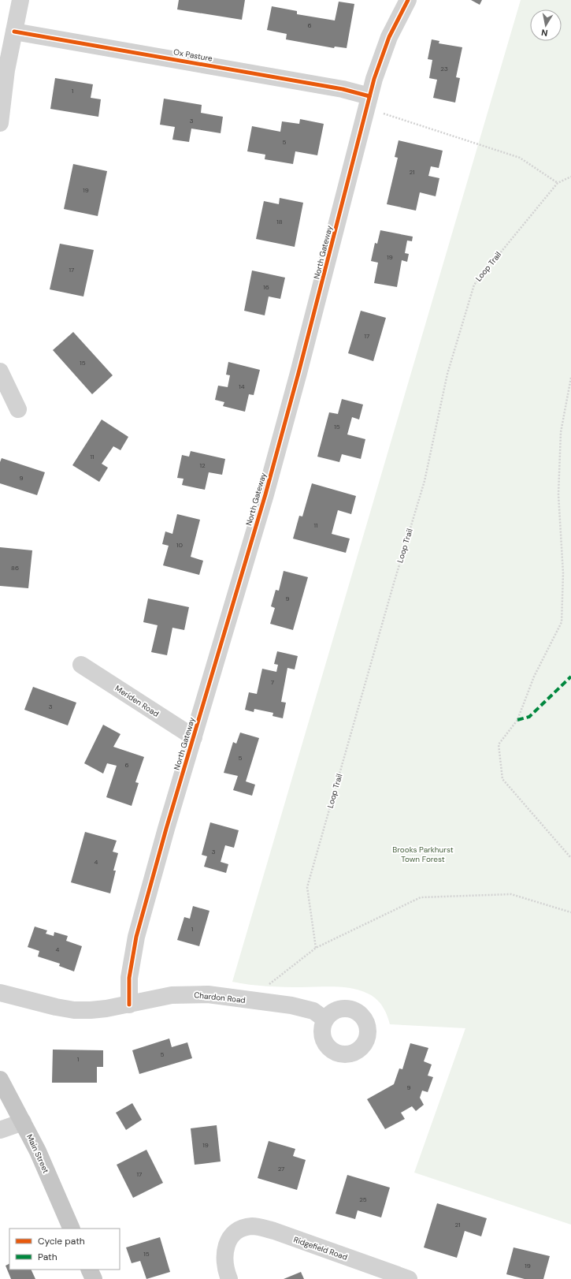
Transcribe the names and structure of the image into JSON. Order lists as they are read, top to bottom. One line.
{"streets":{"main road":["Main Street"],"street":["Ox Pasture","North Gateway","Meriden Road","Chardon Road","Ridgefield Road"],"path":["Loop Trail"]},"crossings":[["Ox Pasture","North Gateway"],["North Gateway","Meriden Road"],["North Gateway","Chardon Road"]],"parks":["Brooks Parkhurst Town Forest"],"house_numbers":["6","23","1","3","5","21","19","18","19","17","16","17","15","14","15","11","12","9","11","10","86","9","7","3","5","6","3","4","1","4","5","1","9","19","27","17","25","21","15","19"],"legend":["Cycle path","Path"],"north":"bottom"}
